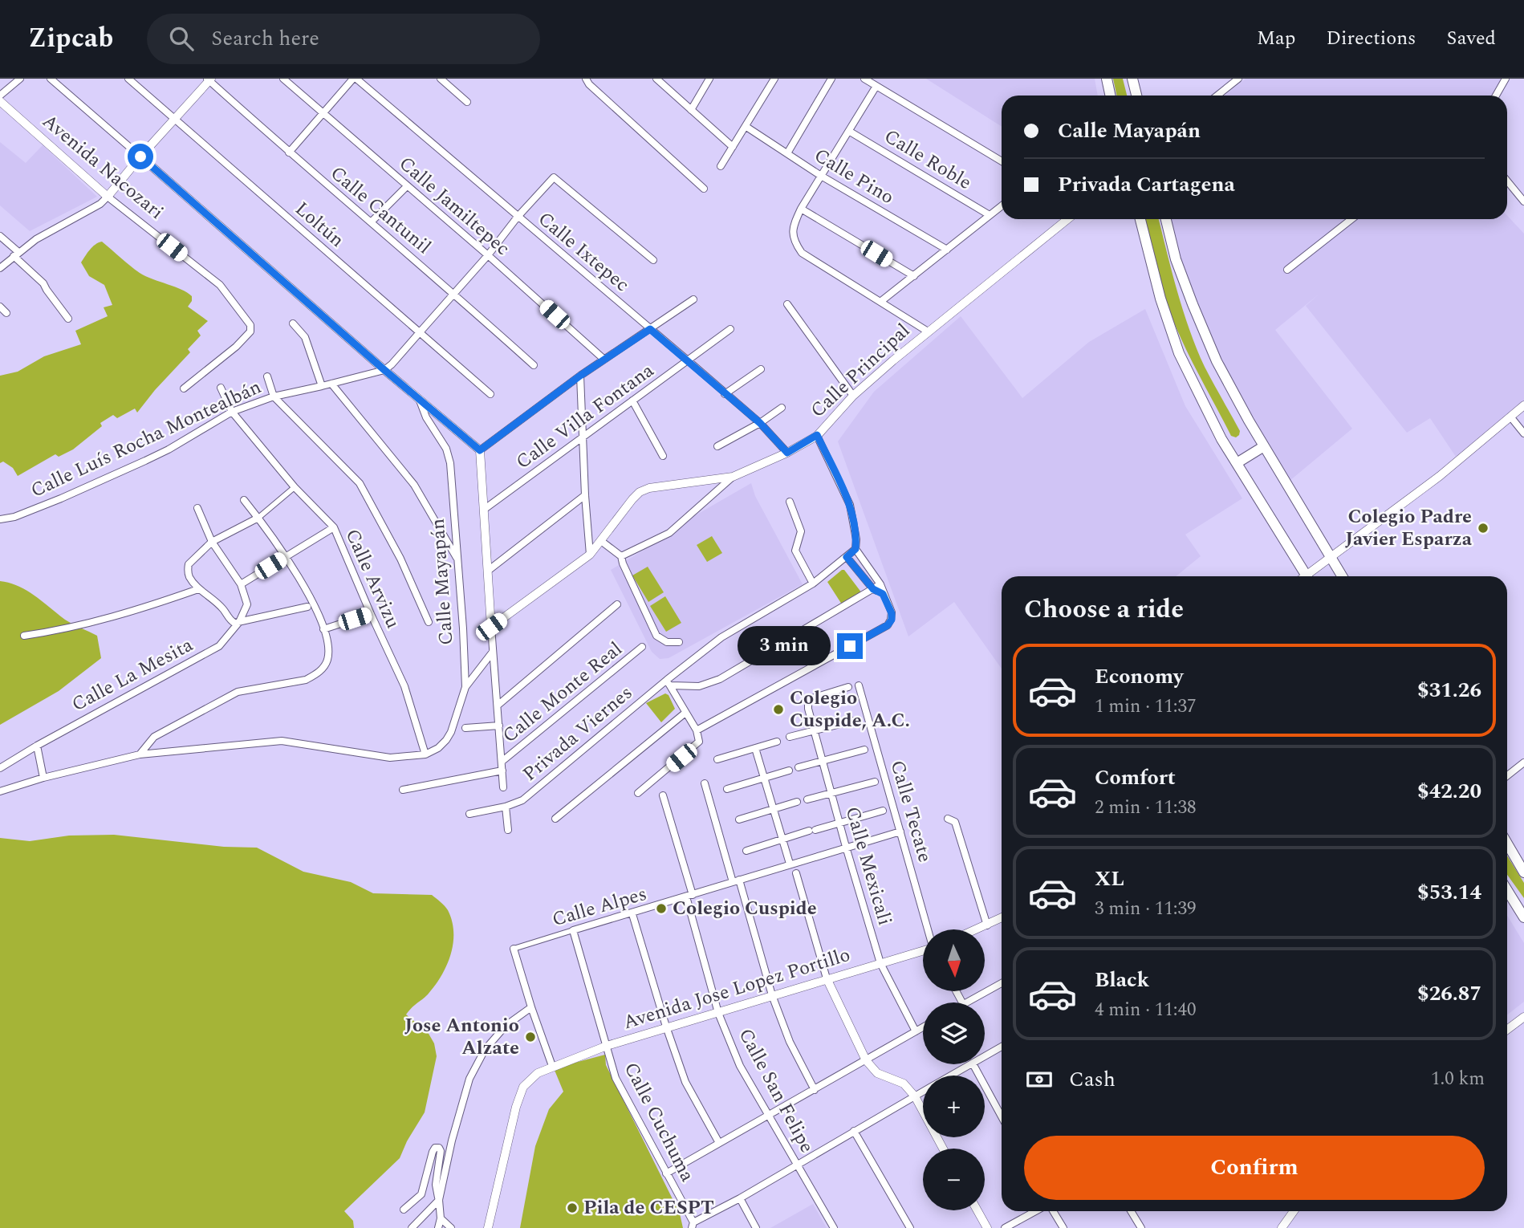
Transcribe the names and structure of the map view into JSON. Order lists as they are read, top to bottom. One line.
{"streets":{"street":["Calle Roble","Avenida Nacozari","Calle Pino","Calle Jamiltepec","Calle Cantunil","Loltún","Calle Ixtepec","Calle Principal","Calle Villa Fontana","Calle Luís Rocha Montealbán","Calle Arvizu","Calle Mayapán","Calle La Mesita","Calle Monte Real","Privada Viernes","Calle Tecate","Calle Mexicali","Calle Alpes","Avenida Jose Lopez Portillo","Calle San Felipe","Calle Cuchuma"]},"crossings":[["Calle Ixtepec","Calle Principal"],["Calle Ixtepec","Calle Villa Fontana"],["Calle Luís Rocha Montealbán","Calle Arvizu"],["Calle Luís Rocha Montealbán","Calle Mayapán"],["Calle Arvizu","Calle Mayapán"],["Calle Tecate","Calle Alpes"],["Calle Mexicali","Calle Alpes"],["Calle Mexicali","Avenida Jose Lopez Portillo"],["Calle Alpes","Calle San Felipe"],["Calle Alpes","Calle Cuchuma"],["Avenida Jose Lopez Portillo","Calle San Felipe"],["Avenida Jose Lopez Portillo","Calle Cuchuma"]],"places":["Colegio Padre Javier Esparza","Colegio Cuspide, A.C.","Colegio Cuspide","Jose Antonio Alzate","Pila de CESPT"],"north":"bottom","page":{"header":"Zipcab","search":"Search here","nav":["Map","Directions","Saved"],"banner":["Calle Mayapán","Privada Cartagena"],"heading":"Choose a ride","bubble":"3 min","list":[{"name":"Economy","note":"1 min · 11:37","value":"$31.26"},{"name":"Comfort","note":"2 min · 11:38","value":"$42.20"},{"name":"XL","note":"3 min · 11:39","value":"$53.14"},{"name":"Black","note":"4 min · 11:40","value":"$26.87"}],"map_buttons":["+","−"],"pay":["Cash","1.0 km"],"buttons":"Confirm"}}
